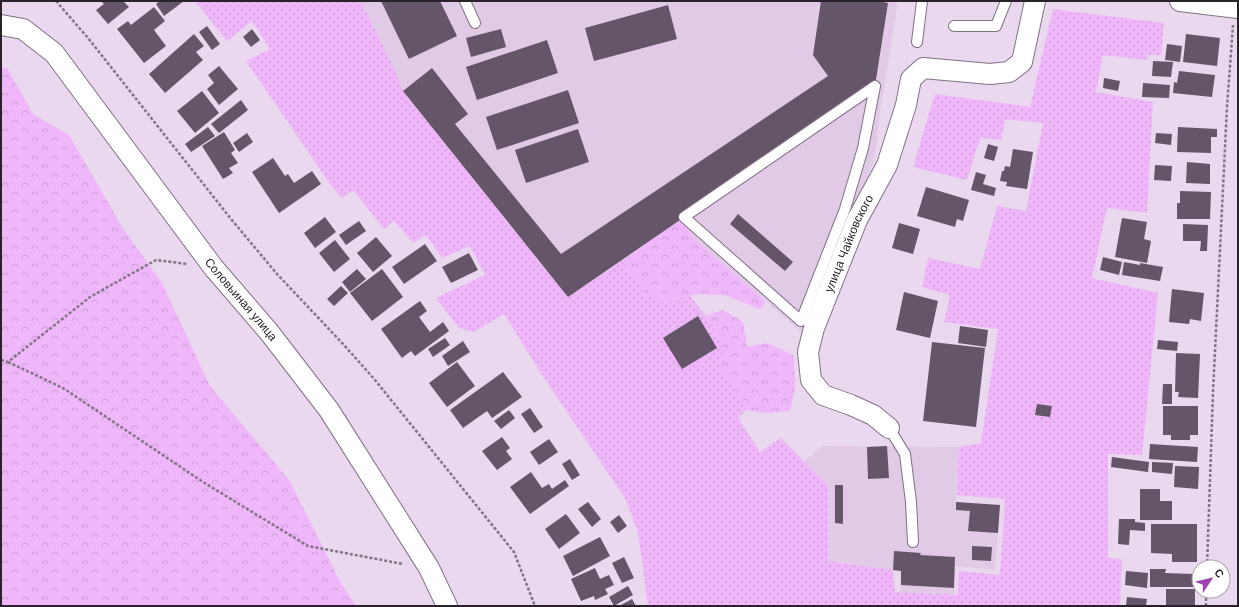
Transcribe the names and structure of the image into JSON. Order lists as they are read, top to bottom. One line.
{"streets":{"street":["улица Чайковского","Соловьиная улица"]},"north":"top right"}
